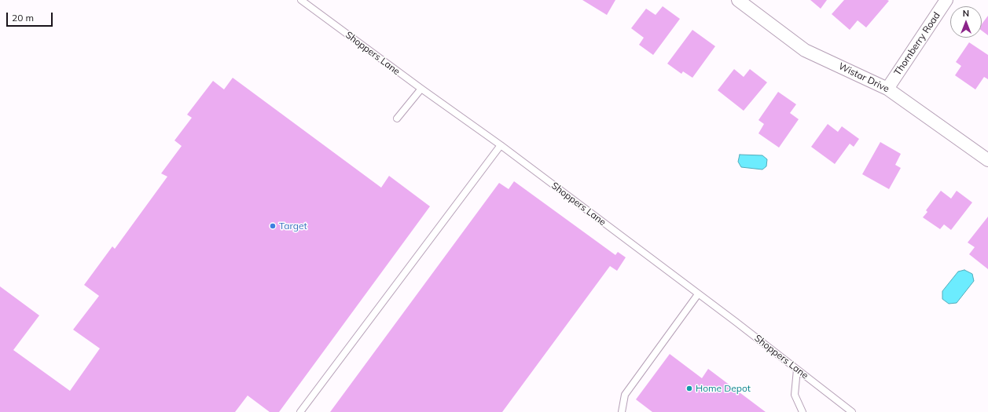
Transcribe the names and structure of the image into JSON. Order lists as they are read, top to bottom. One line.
{"streets":{"street":["Thornberry Road","Wistar Drive"],"lane":["Shoppers Lane"]},"crossings":[["Thornberry Road","Wistar Drive"]],"places":["Target","Home Depot"],"scale_bar":"20 m","north":"top"}
